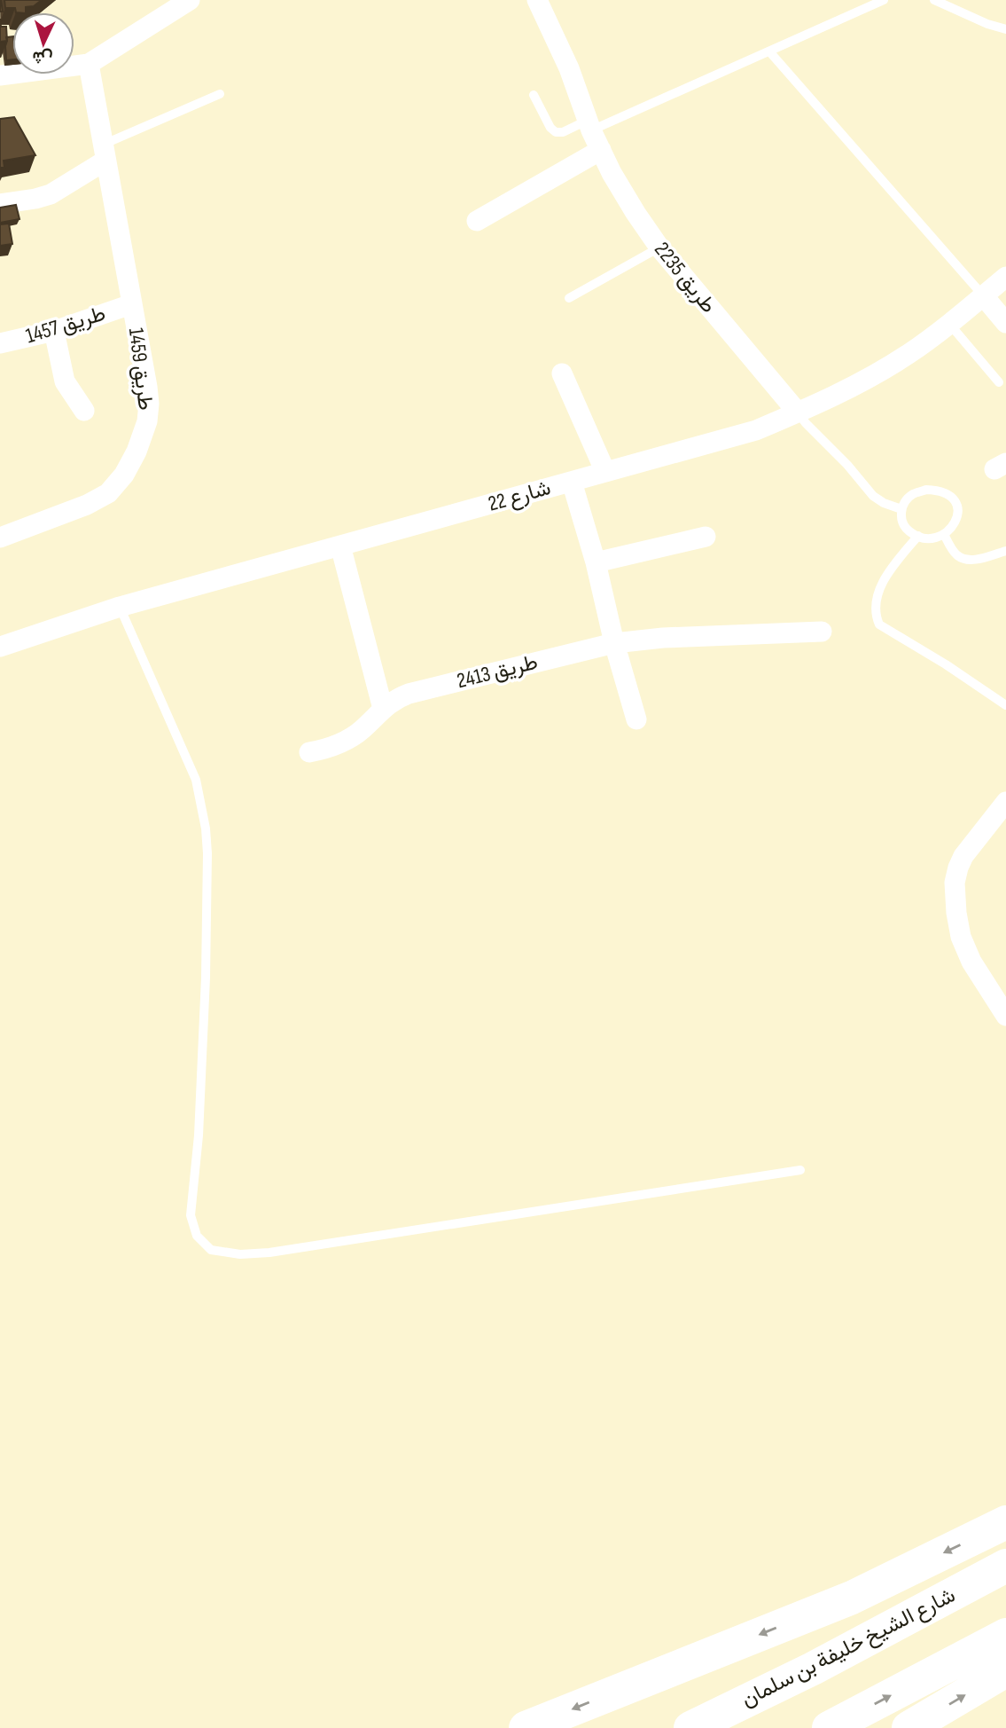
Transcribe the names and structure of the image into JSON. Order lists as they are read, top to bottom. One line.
{"streets":{"highway":["شارع الشيخ خليفة بن سلمان"],"street":["طريق 2235","طريق 1457","طريق 1459","شارع 22","طريق 2413"]},"crossings":[["طريق 2235","شارع 22"],["طريق 1457","طريق 1459"]],"north":"bottom"}
